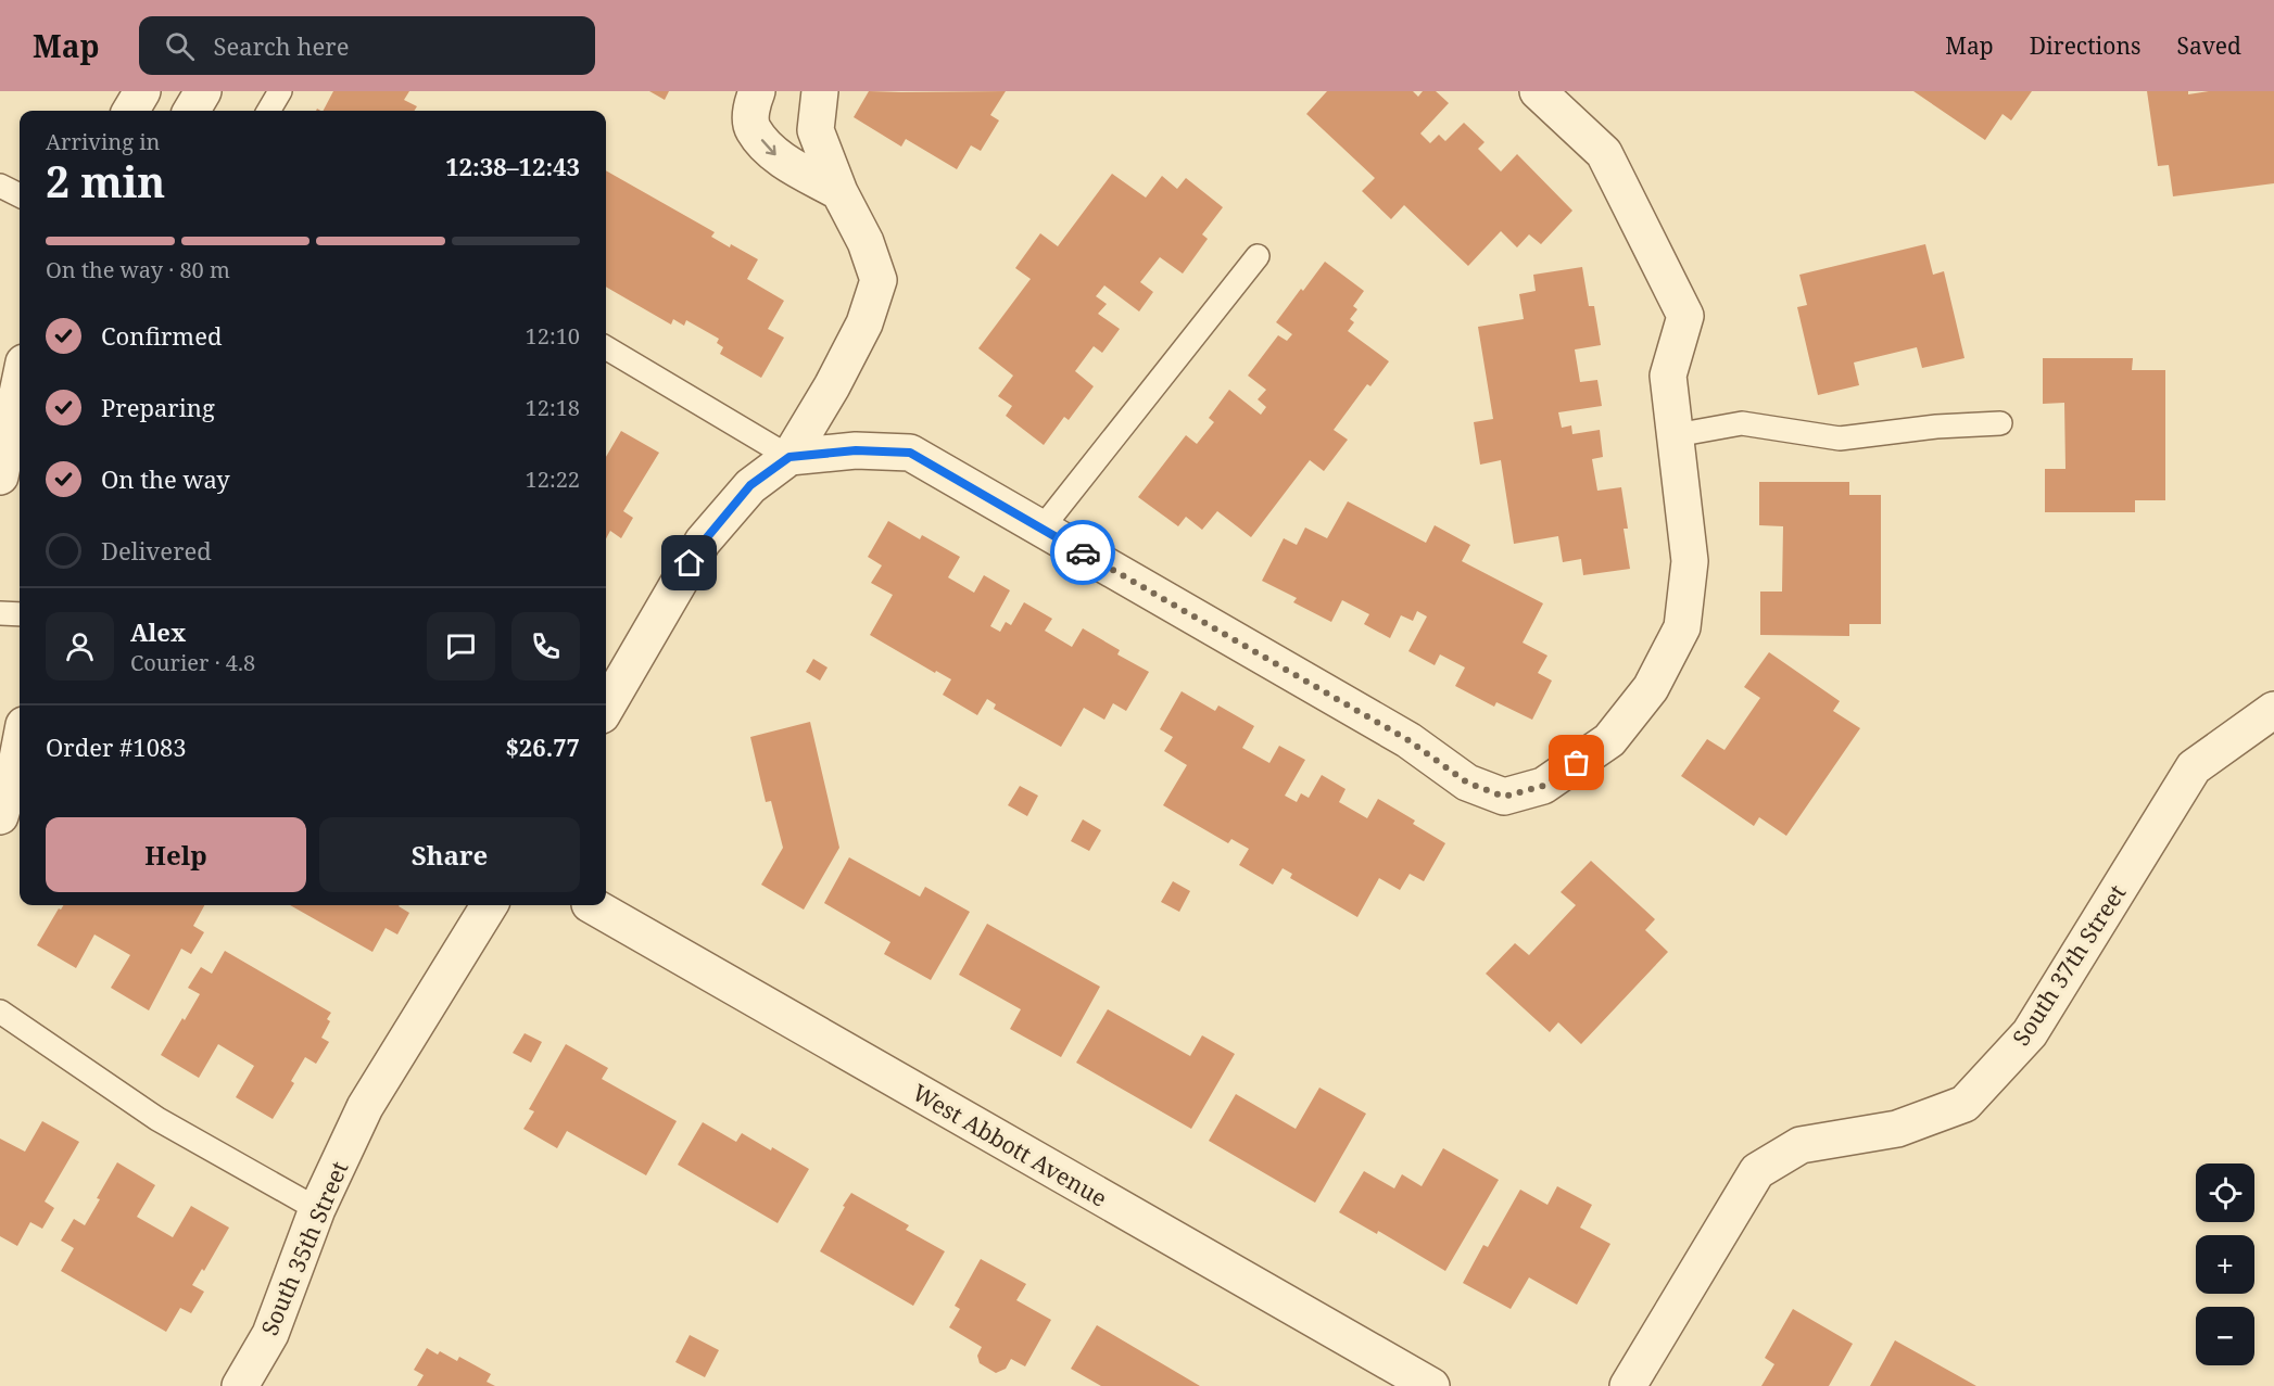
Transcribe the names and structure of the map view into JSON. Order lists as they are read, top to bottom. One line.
{"streets":{"street":["South 37th Street","West Abbott Avenue","South 35th Street"]},"page":{"header":"Map","search":"Search here","nav":["Map","Directions","Saved"],"heading":["2 min","Arriving in","12:38–12:43"],"panel":["Alex","Courier · 4.8","Order #1083","$26.77"],"bar":"On the way · 80 m","list":[["Confirmed","12:10"],["Preparing","12:18"],["On the way","12:22"],"Delivered"],"buttons":["Help","Share"],"map_buttons":["+","−"]}}
